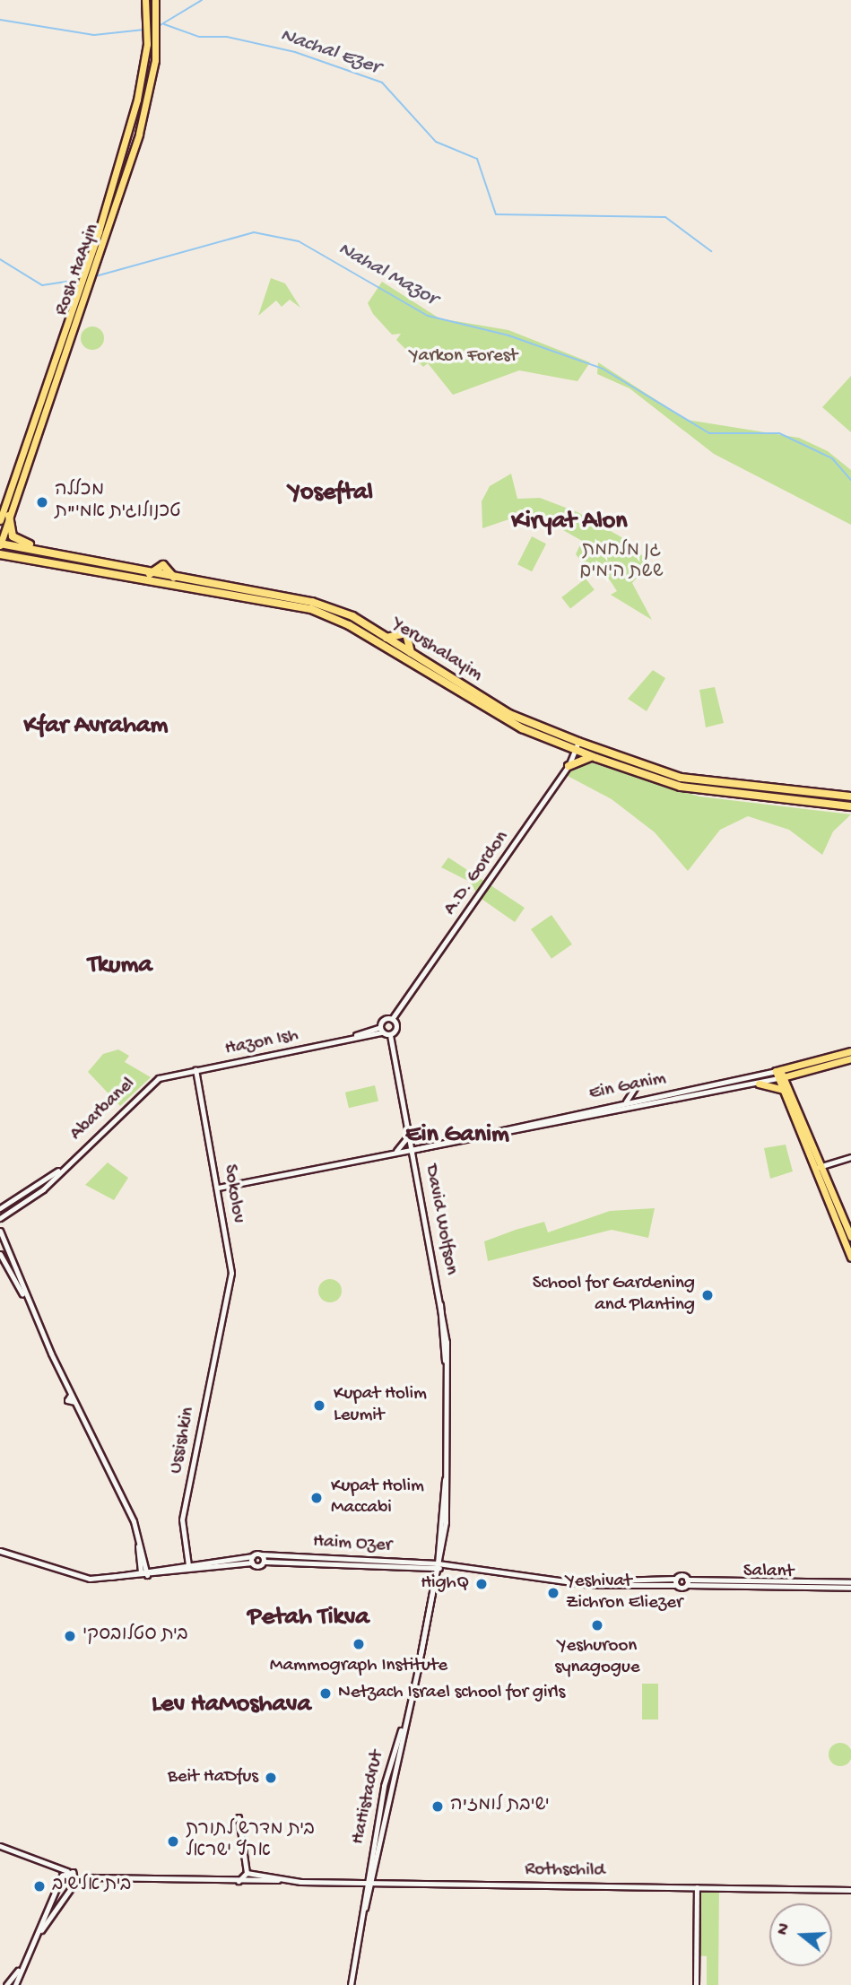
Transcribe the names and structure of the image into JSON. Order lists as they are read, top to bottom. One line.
{"streets":{"highway":["Yerushalayim"],"main road":["Rosh HaAyin","Ein Ganim"],"street":["A.D. Gordon","Hazon Ish","Abarbanel","Sokolov","David Wolfson","Ussishkin","Haim Ozer","Salant","HaHistadrut","Rothschild"]},"crossings":[["Rosh HaAyin","Yerushalayim"],["Yerushalayim","A.D. Gordon"],["A.D. Gordon","Hazon Ish"],["Hazon Ish","Abarbanel"],["Hazon Ish","Sokolov"],["Ein Ganim","Sokolov"],["Ein Ganim","David Wolfson"],["Abarbanel","Sokolov"],["Sokolov","Ussishkin"],["David Wolfson","Haim Ozer"],["David Wolfson","HaHistadrut"],["Haim Ozer","HaHistadrut"],["HaHistadrut","Rothschild"]],"districts":["Yoseftal","Kiryat Alon","Kfar Avraham","Tkuma","Ein Ganim","Petah Tikva","Lev HaMoshava"],"water":["Nachal Ezer","Nahal Mazor"],"parks":["Yarkon Forest","גן מלחמת ששת הימים"],"places":["מכללה טכנולוגית אמי\"ת","School for Gardening and Planting","Kupat Holim Leumit","Kupat Holim Maccabi","HighQ","Yeshivat Zichron Eliezer","Yeshuroon synagogue","בית סטלובסקי","Mammograph Institute","Netzach Israel school for girls","Beit HaDfus","ישיבת לומז'ה","בית מדרש לתורת ארץ ישראל","בית אלישיב"],"north":"left"}
